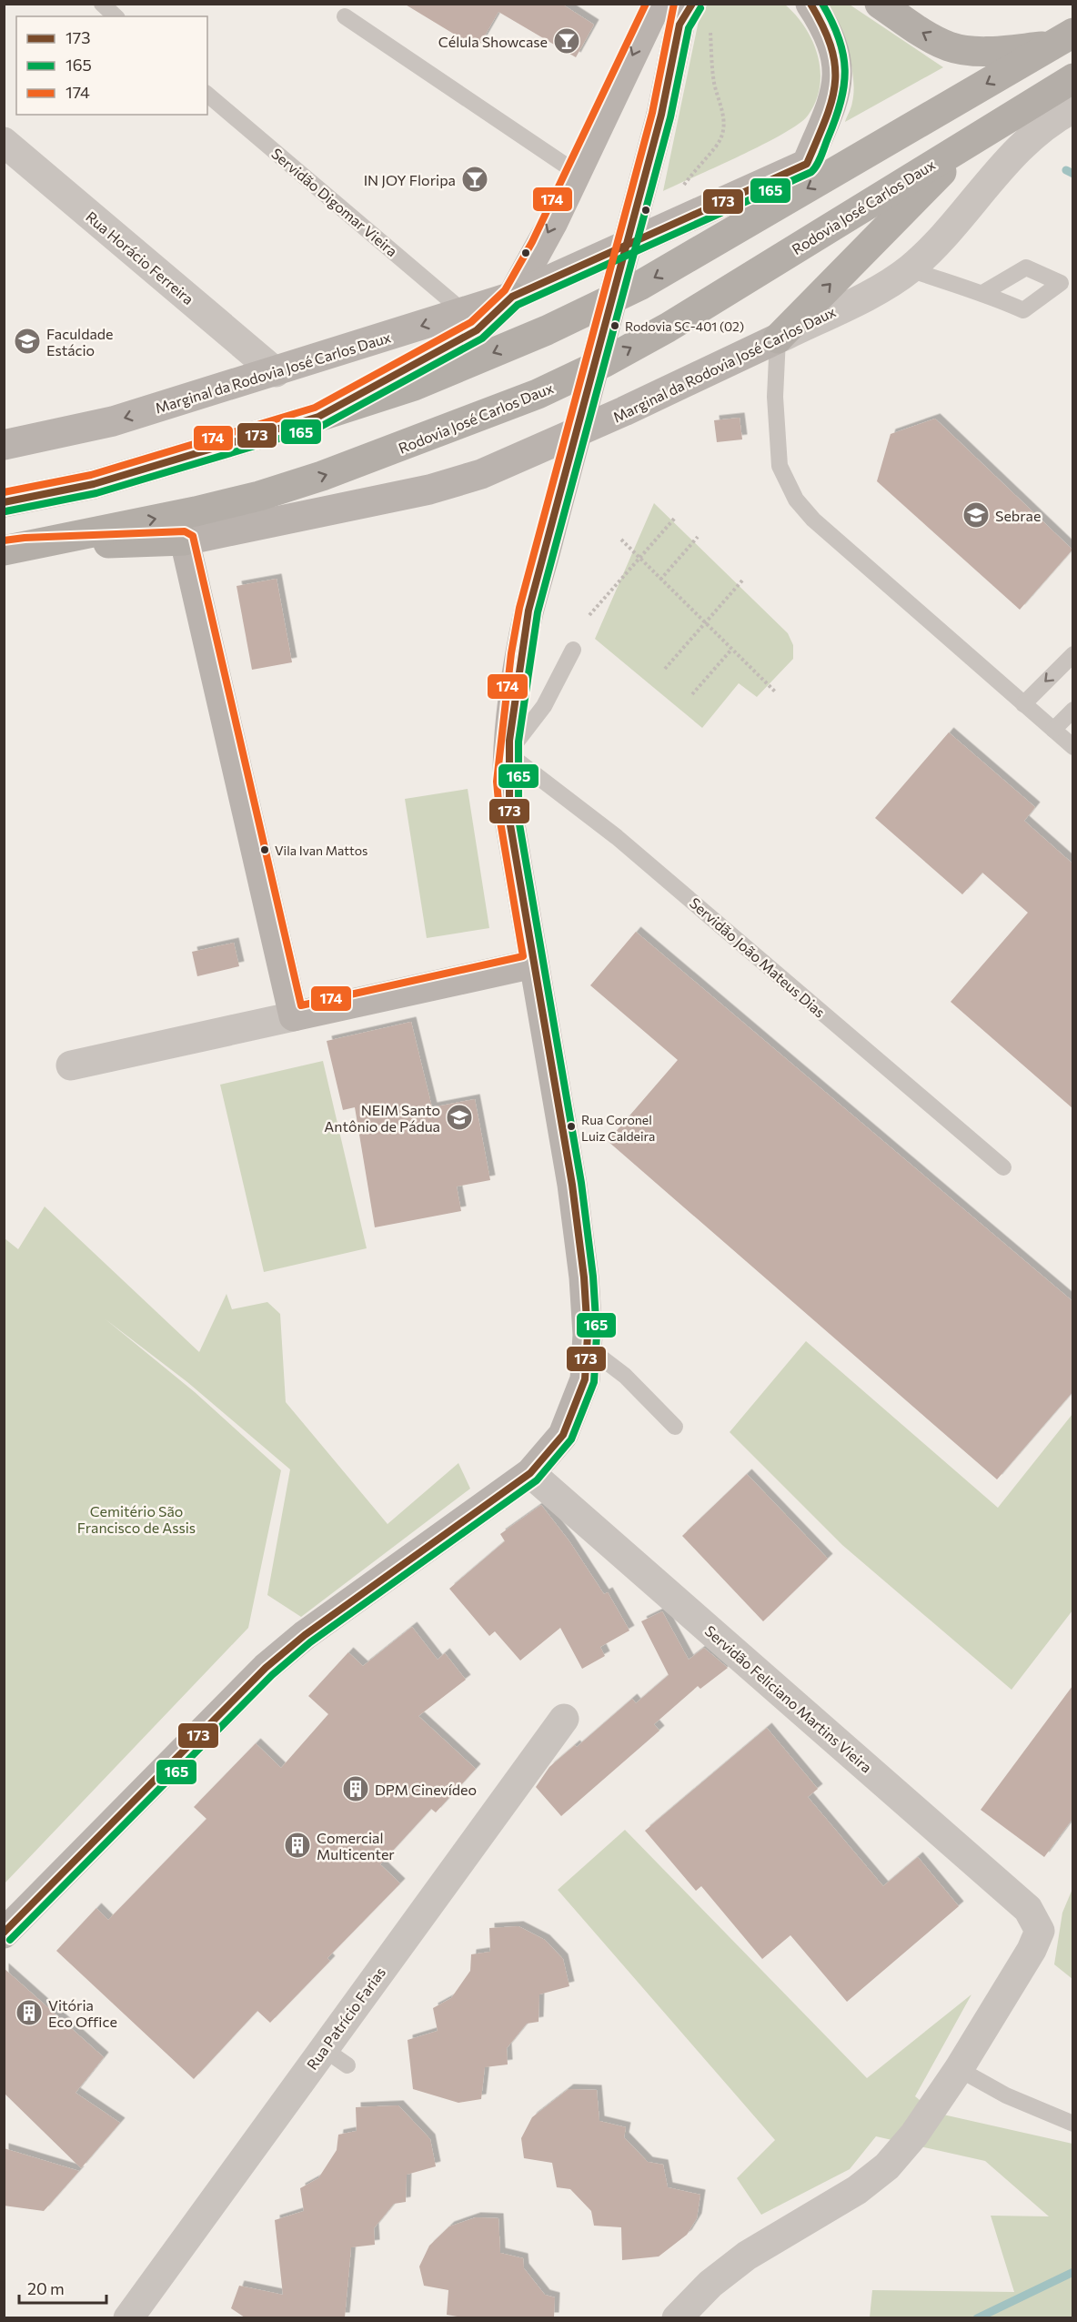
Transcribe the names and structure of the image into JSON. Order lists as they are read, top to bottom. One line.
{"streets":{"highway":["Rodovia José Carlos Daux"],"main road":["Marginal da Rodovia José Carlos Daux"],"street":["Rua Horácio Ferreira","Servidão Feliciano Martins Vieira","Rua Patrício Farias"],"lane":["Servidão Digomar Vieira","Servidão João Mateus Dias"]},"crossings":[["Servidão Digomar Vieira","Marginal da Rodovia José Carlos Daux"],["Rua Horácio Ferreira","Marginal da Rodovia José Carlos Daux"]],"parks":["Cemitério São Francisco de Assis"],"places":{"bar":["Célula Showcase","IN JOY Floripa"],"other":["Rodovia SC-401 (02)","Vila Ivan Mattos","Rua Coronel Luiz Caldeira"],"school or university":["Faculdade Estácio","Sebrae","NEIM Santo Antônio de Pádua"],"building":["DPM Cinevídeo","Comercial Multicenter","Vitória Eco Office"]},"lines":["transit line 173","transit line 165","transit line 174"],"legend":["173","165","174"],"scale_bar":"20 m"}
